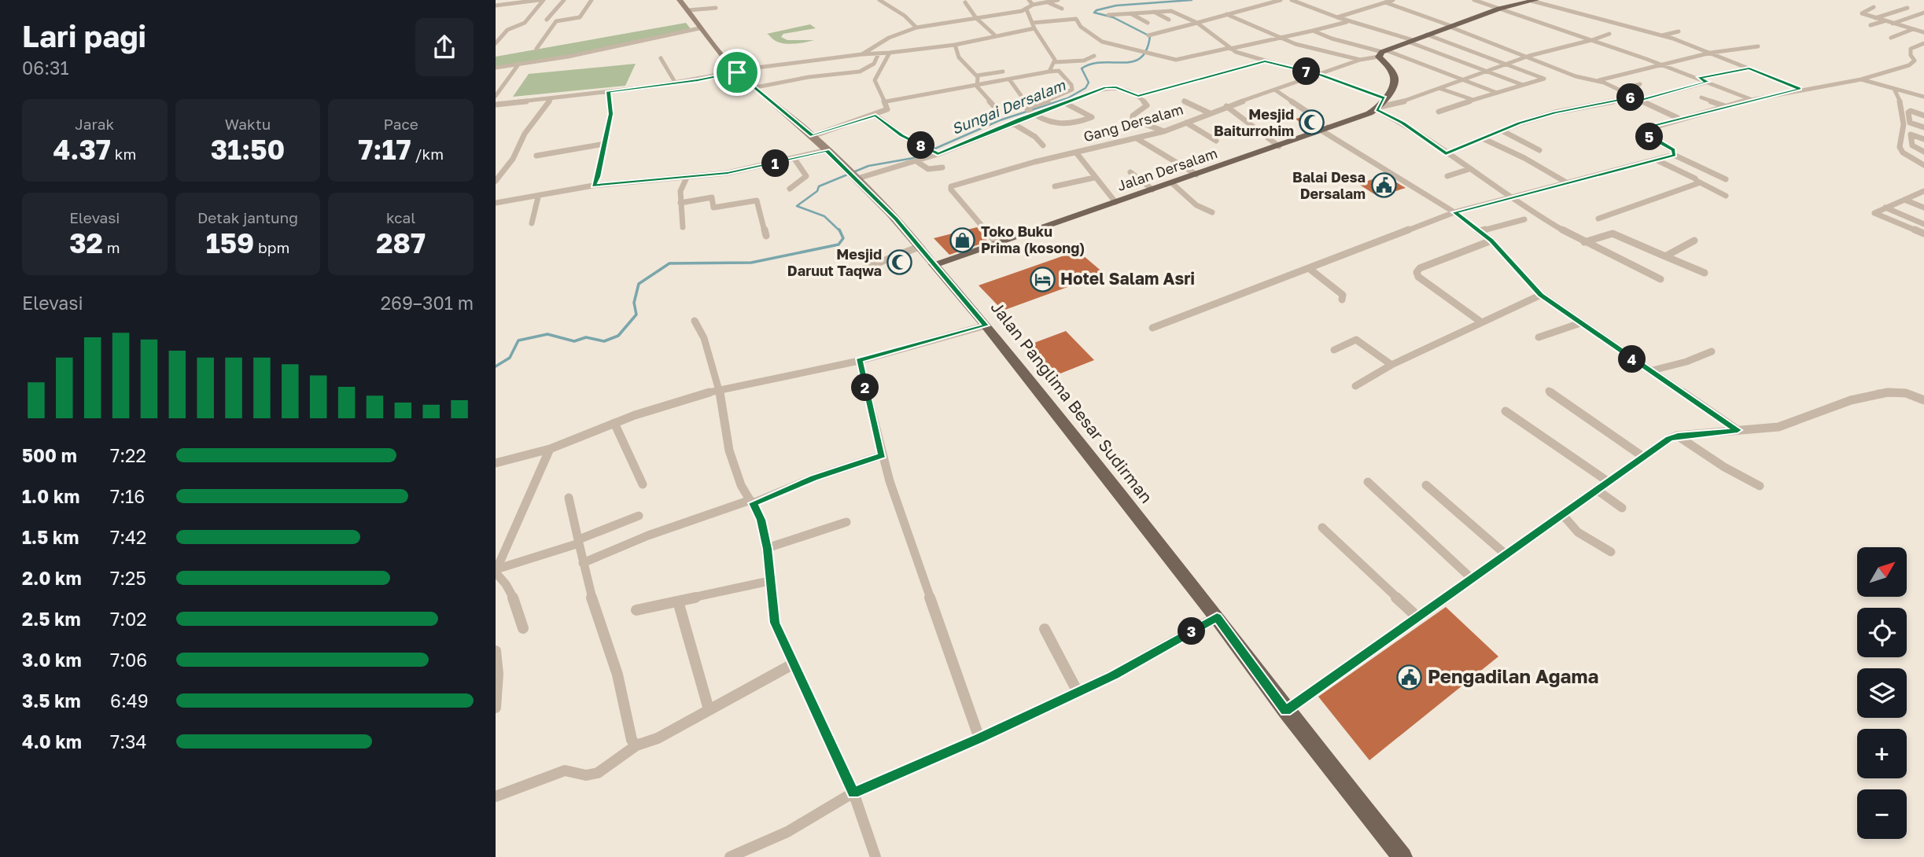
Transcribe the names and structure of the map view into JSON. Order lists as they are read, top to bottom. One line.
{"streets":{"main road":["Jalan Dersalam","Jalan Panglima Besar Sudirman"],"street":["Gang Dersalam"]},"crossings":[["Gang Dersalam","Jalan Dersalam"],["Jalan Dersalam","Jalan Panglima Besar Sudirman"]],"water":["Sungai Dersalam"],"places":{"mosque":["Mesjid Baiturrohim","Mesjid Daruut Taqwa"],"public building":["Balai Desa Dersalam","Pengadilan Agama"],"shop":["Toko Buku Prima (kosong)"],"hotel":["Hotel Salam Asri"]},"north":"top right","page":{"heading":["Lari pagi","06:31"],"pins":["7","6","5","8","1","4","2","3"],"stats":[["Jarak","4.37 km"],["Waktu","31:50"],["Pace","7:17 /km"],["Elevasi","32 m"],["Detak jantung","159 bpm"],["kcal","287"]],"chart":["Elevasi","269–301 m"],"list":[{"name":"500 m","note":"7:22"},{"name":"1.0 km","note":"7:16"},{"name":"1.5 km","note":"7:42"},{"name":"2.0 km","note":"7:25"},{"name":"2.5 km","note":"7:02"},{"name":"3.0 km","note":"7:06"},{"name":"3.5 km","note":"6:49"},{"name":"4.0 km","note":"7:34"}],"map_buttons":["+","−"]}}
